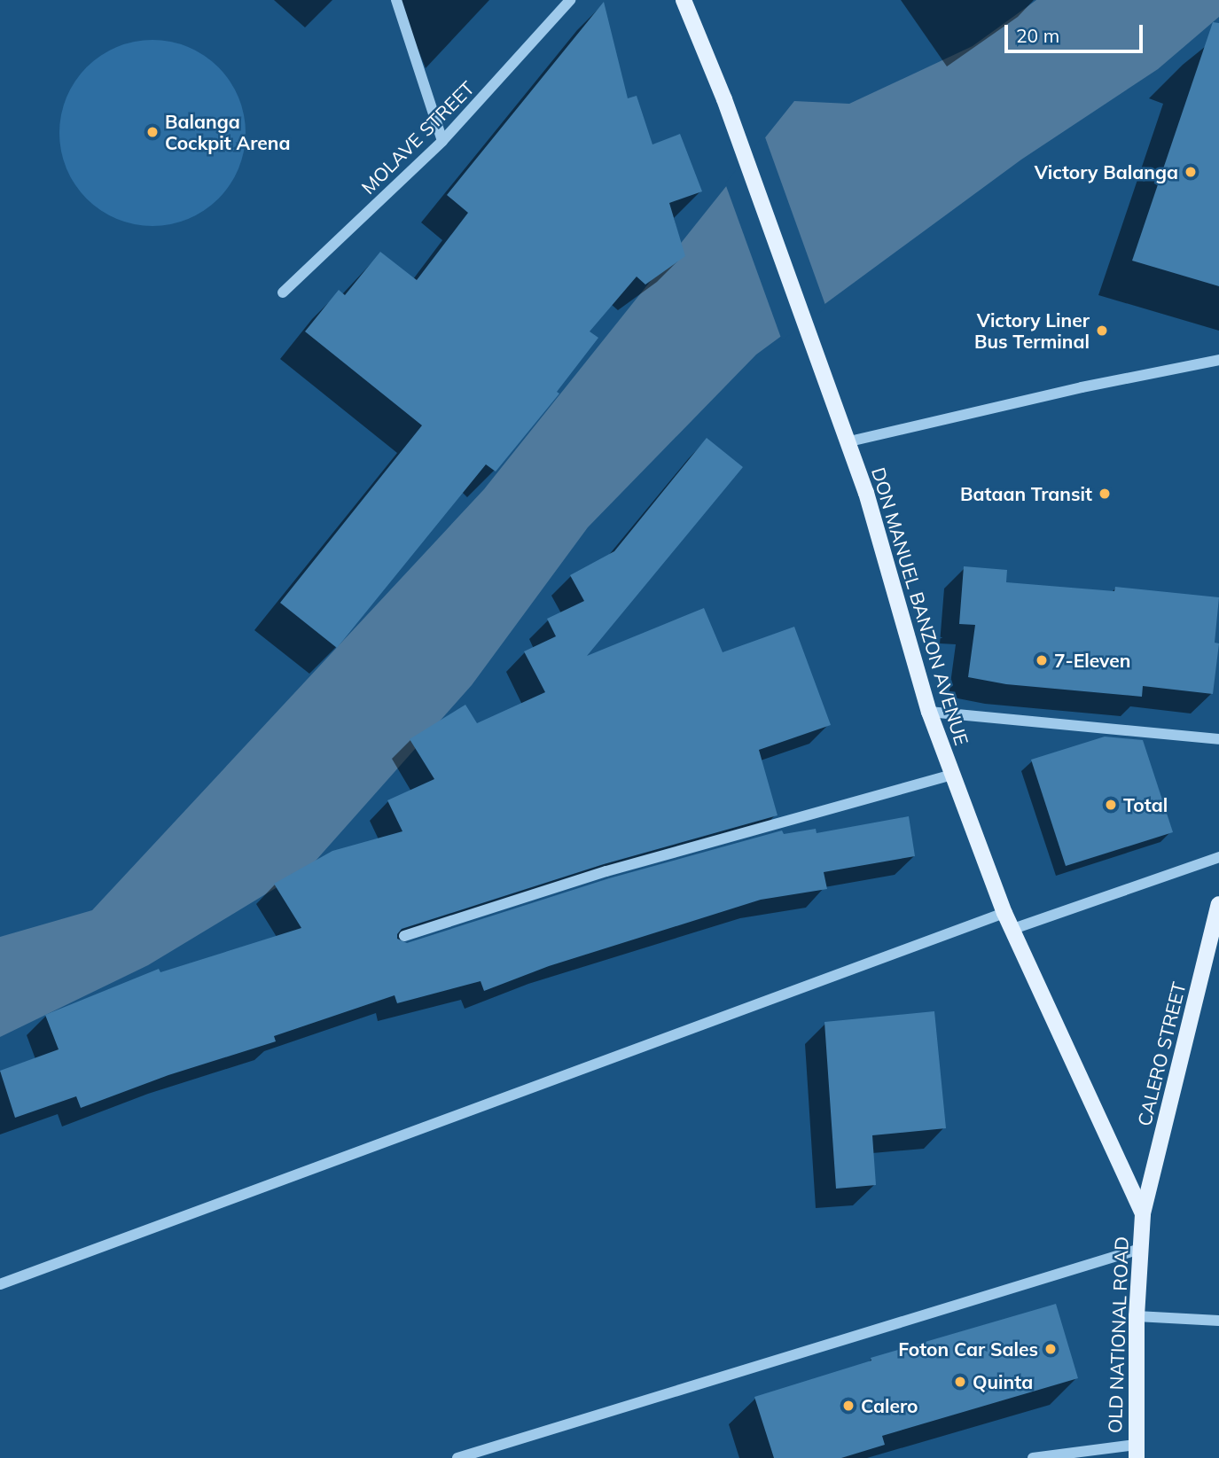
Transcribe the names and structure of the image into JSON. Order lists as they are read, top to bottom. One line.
{"streets":{"main road":["DON MANUEL BANZON AVENUE","CALERO STREET","OLD NATIONAL ROAD"],"street":["MOLAVE STREET"]},"crossings":[["DON MANUEL BANZON AVENUE","CALERO STREET"],["DON MANUEL BANZON AVENUE","OLD NATIONAL ROAD"],["CALERO STREET","OLD NATIONAL ROAD"]],"places":["Balanga Cockpit Arena","Victory Balanga","Victory Liner Bus Terminal","Bataan Transit","7-Eleven","Total","Foton Car Sales","Quinta","Calero"],"scale_bar":"20 m"}
